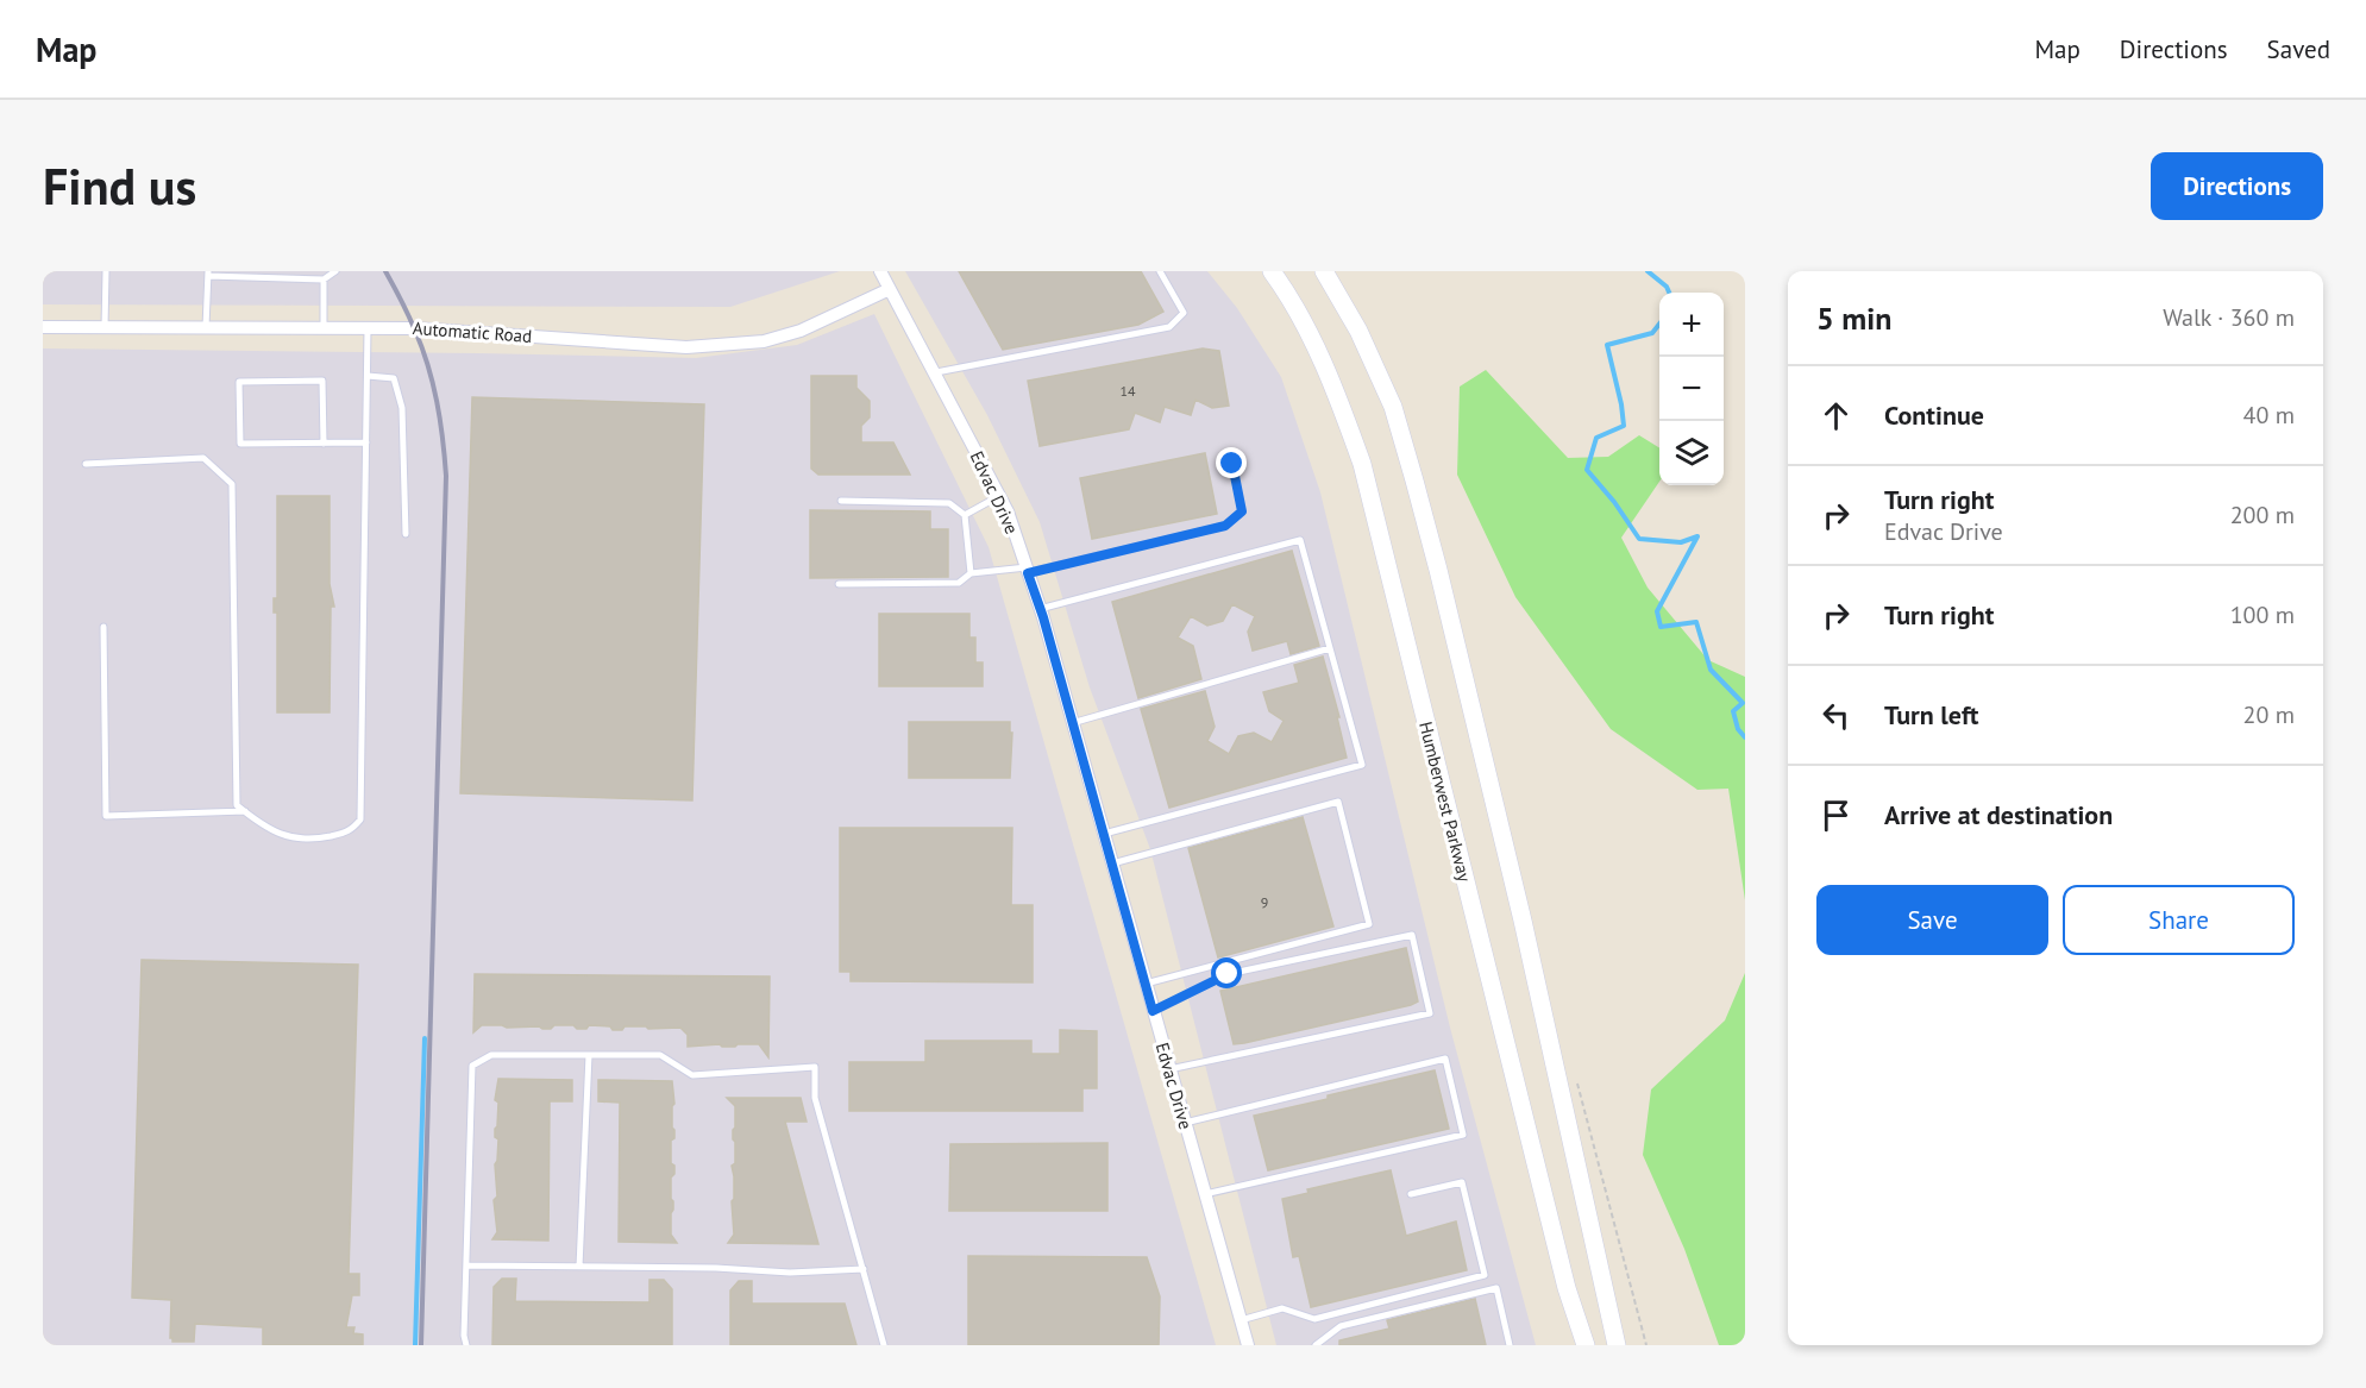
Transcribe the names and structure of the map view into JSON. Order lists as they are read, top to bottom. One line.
{"streets":{"main road":["Humberwest Parkway"],"street":["Automatic Road","Edvac Drive"]},"crossings":[["Automatic Road","Edvac Drive"]],"house_numbers":["14","9"],"page":{"header":"Map","nav":["Map","Directions","Saved"],"buttons":["Directions",["Save","Share"]],"title":"Find us","heading":["5 min","Walk · 360 m"],"map_buttons":["+","−"],"list":[["Continue","40 m"],["Turn right","Edvac Drive","200 m"],["Turn right","100 m"],["Turn left","20 m"],"Arrive at destination"]}}
